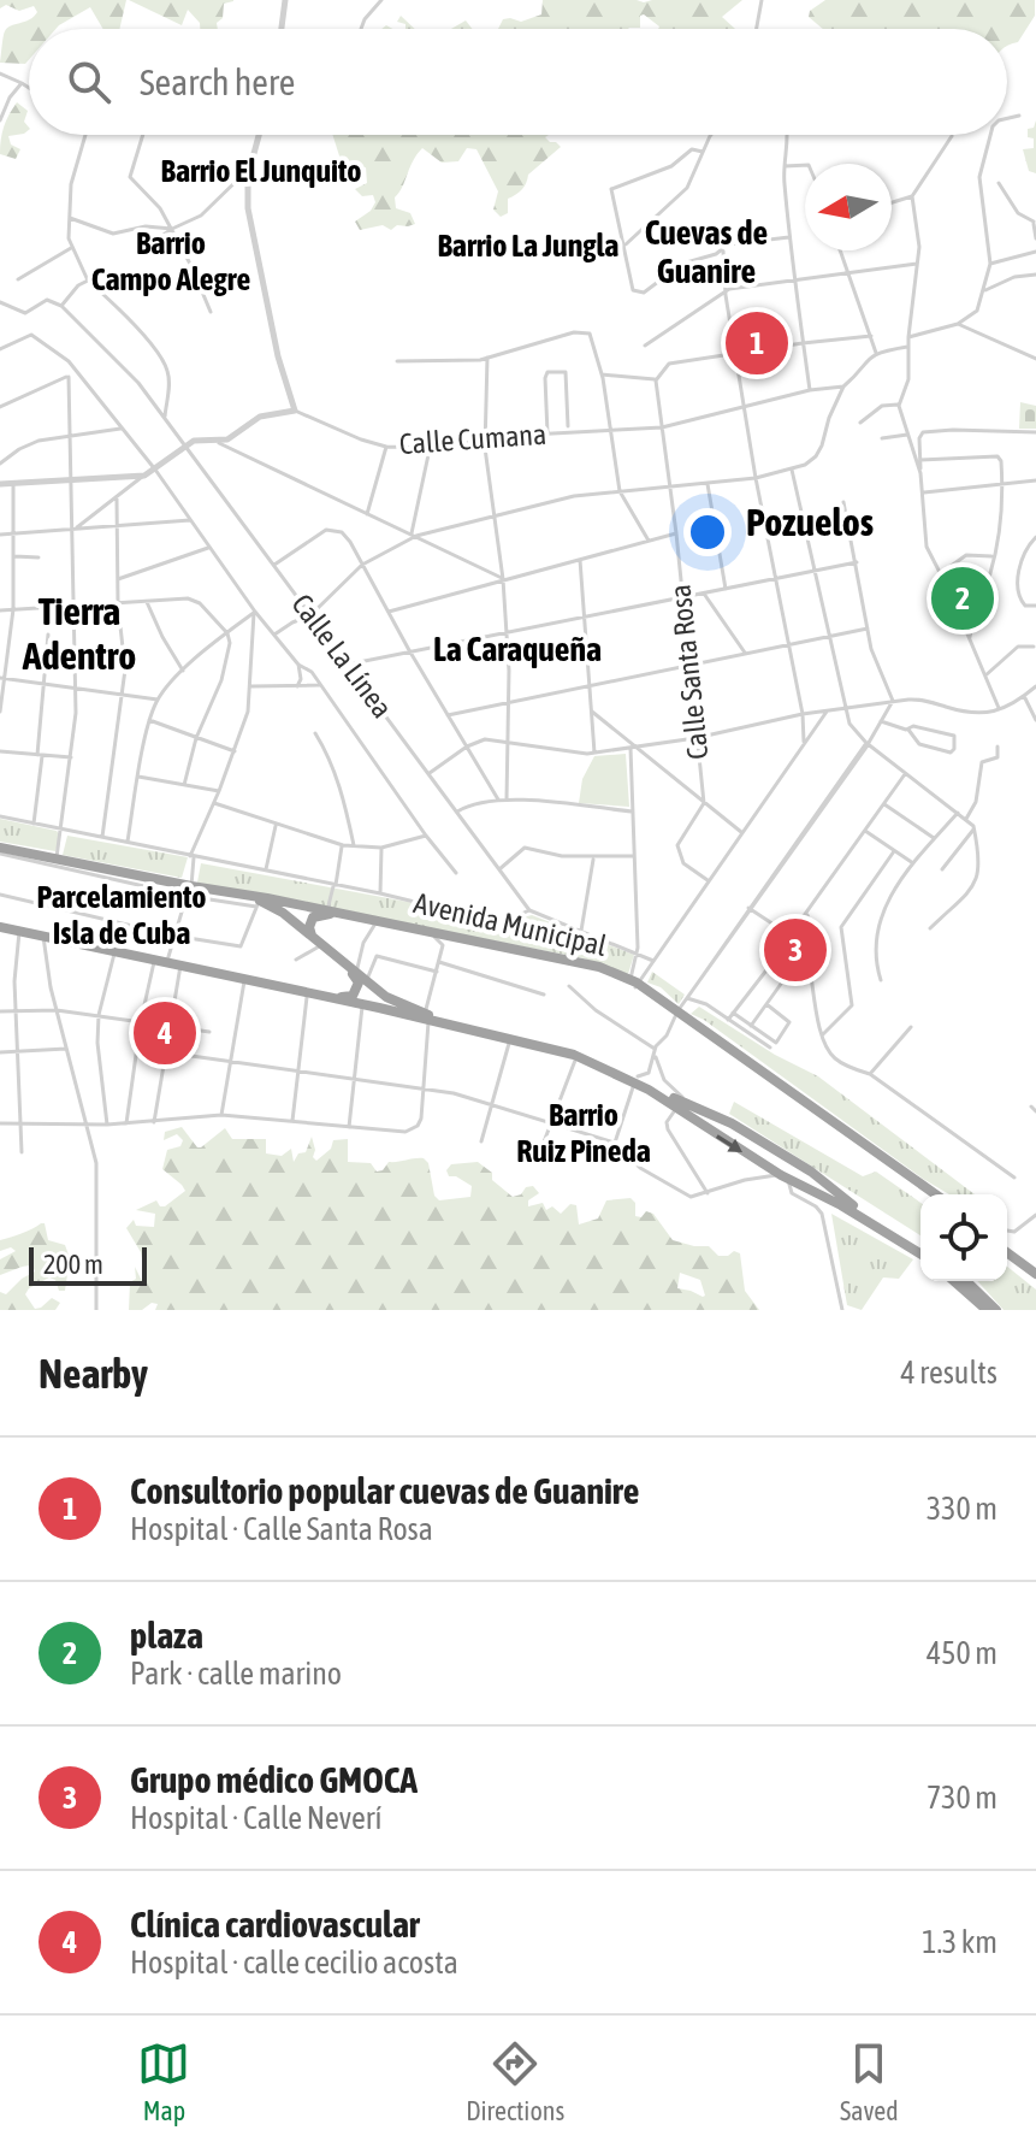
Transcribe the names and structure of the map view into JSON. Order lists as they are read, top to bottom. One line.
{"streets":{"highway":["Avenida Municipal"],"street":["Calle Cumana","Calle La Línea","Calle Santa Rosa"]},"crossings":[["Calle Cumana","Calle Santa Rosa"]],"districts":["Barrio El Junquito","Cuevas de Guanire","Barrio Campo Alegre","Barrio La Jungla","Pozuelos","Tierra Adentro","La Caraqueña","Parcelamiento Isla de Cuba","Barrio Ruiz Pineda"],"scale_bar":"200 m","north":"left","page":{"search":"Search here","pins":["1","2","3","4"],"scale":"200 m","heading":["Nearby","4 results"],"list":[{"mark":"1","name":"Consultorio popular cuevas de Guanire","note":"Hospital · Calle Santa Rosa","value":"330 m"},{"mark":"2","name":"plaza","note":"Park · calle marino","value":"450 m"},{"mark":"3","name":"Grupo médico GMOCA","note":"Hospital · Calle Neverí","value":"730 m"},{"mark":"4","name":"Clínica cardiovascular","note":"Hospital · calle cecilio acosta","value":"1.3 km"}],"nav":["Map","Directions","Saved"]}}
